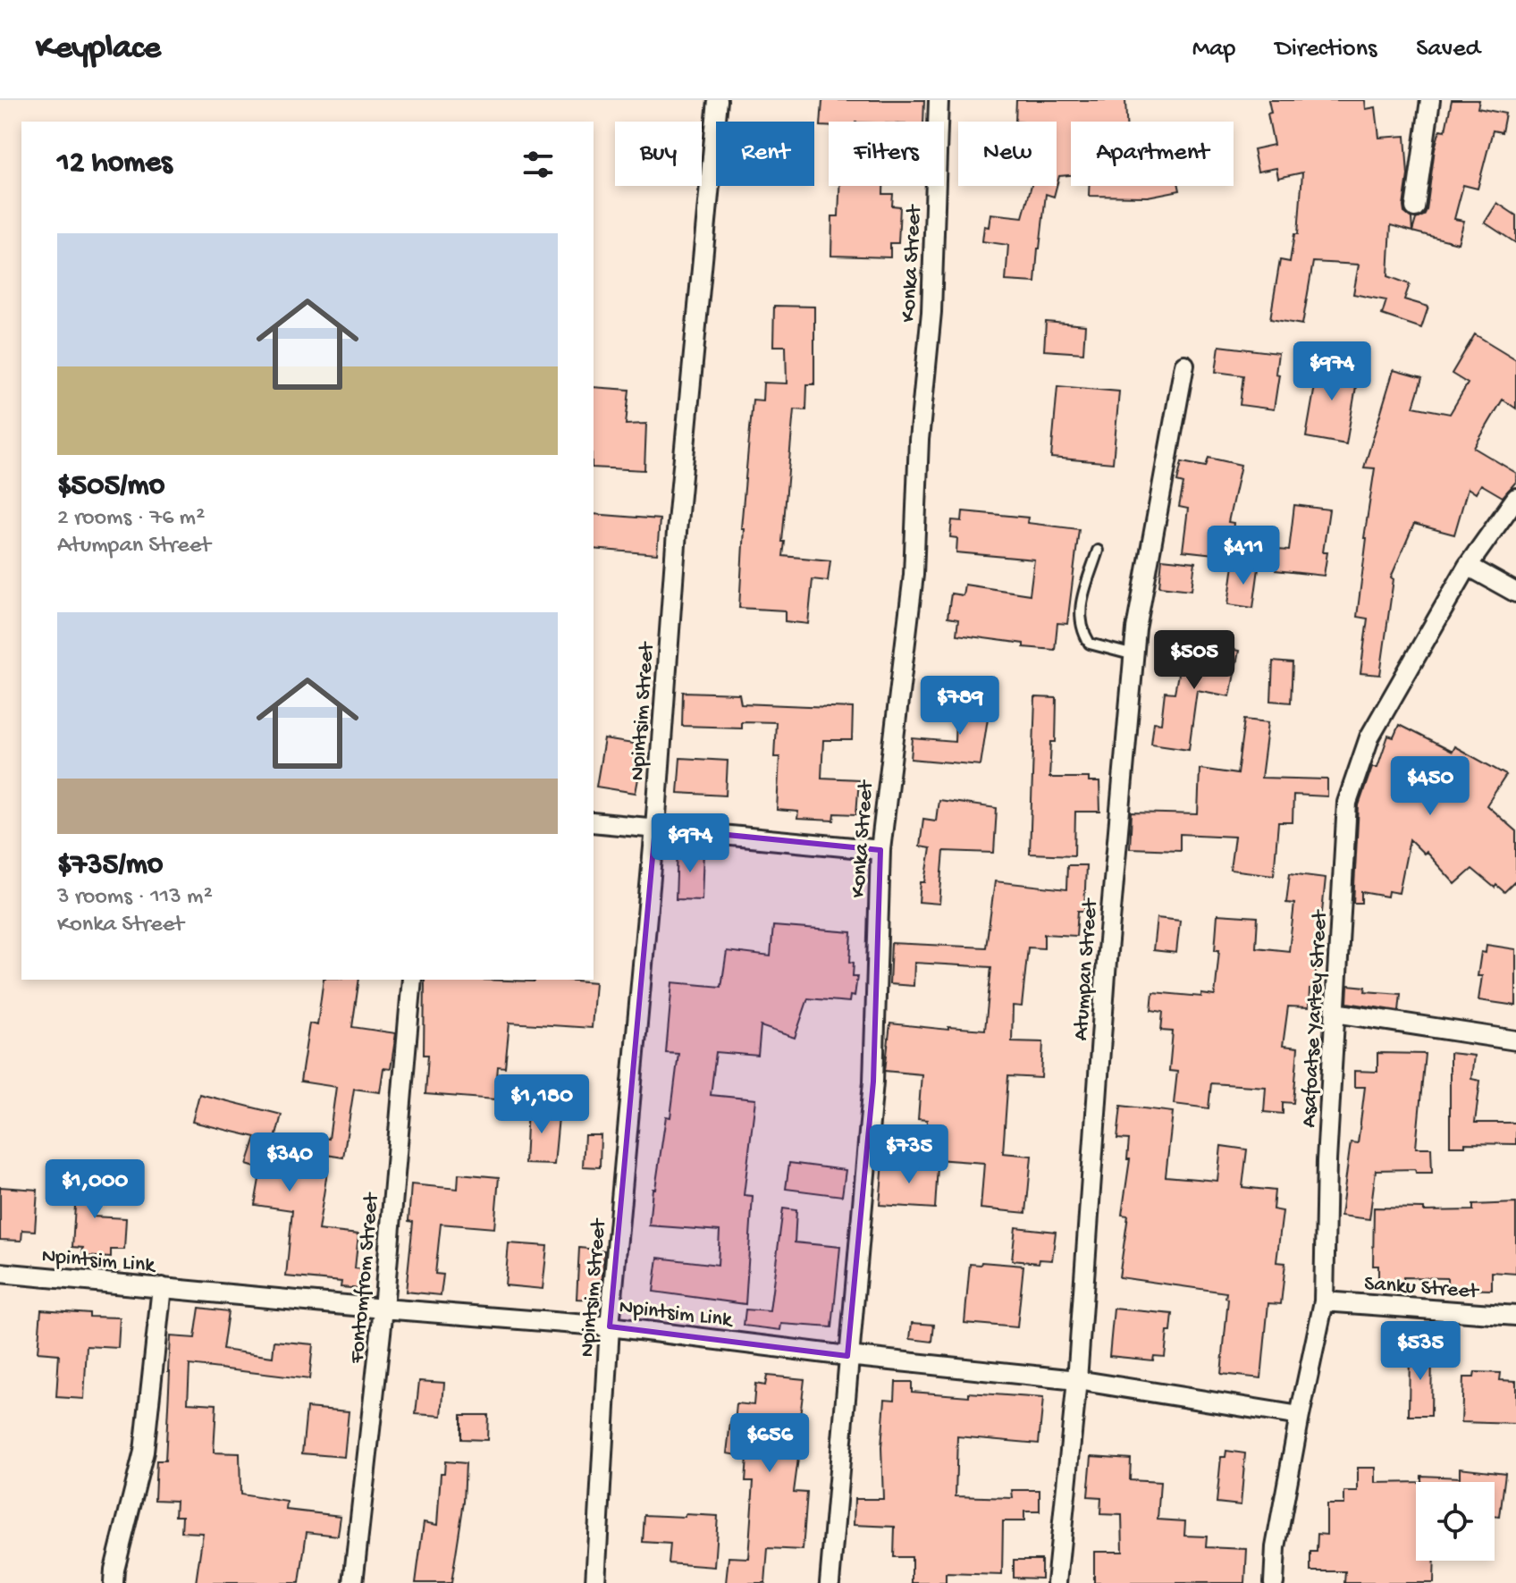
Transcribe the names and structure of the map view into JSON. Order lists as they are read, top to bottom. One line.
{"streets":{"street":["Konka Street","Npintsim Street","Atumpan Street","Asafoatse Yartey Street","Npintsim Link","Fontomfrom Street","Sanku Street"]},"crossings":[["Konka Street","Npintsim Link"],["Npintsim Street","Npintsim Link"],["Atumpan Street","Npintsim Link"],["Asafoatse Yartey Street","Npintsim Link"],["Asafoatse Yartey Street","Sanku Street"],["Npintsim Link","Fontomfrom Street"]],"page":{"header":"Keyplace","nav":["Map","Directions","Saved"],"chip":["Buy","Rent","Filters","New","Apartment"],"heading":"12 homes","list":[{"name":"$505/mo","note":"2 rooms · 76 m² · Atumpan Street"},{"name":"$735/mo","note":"3 rooms · 113 m² · Konka Street"}],"price":["$974","$411","$505","$789","$450","$974","$1,180","$735","$340","$1,000","$535","$656"]}}
